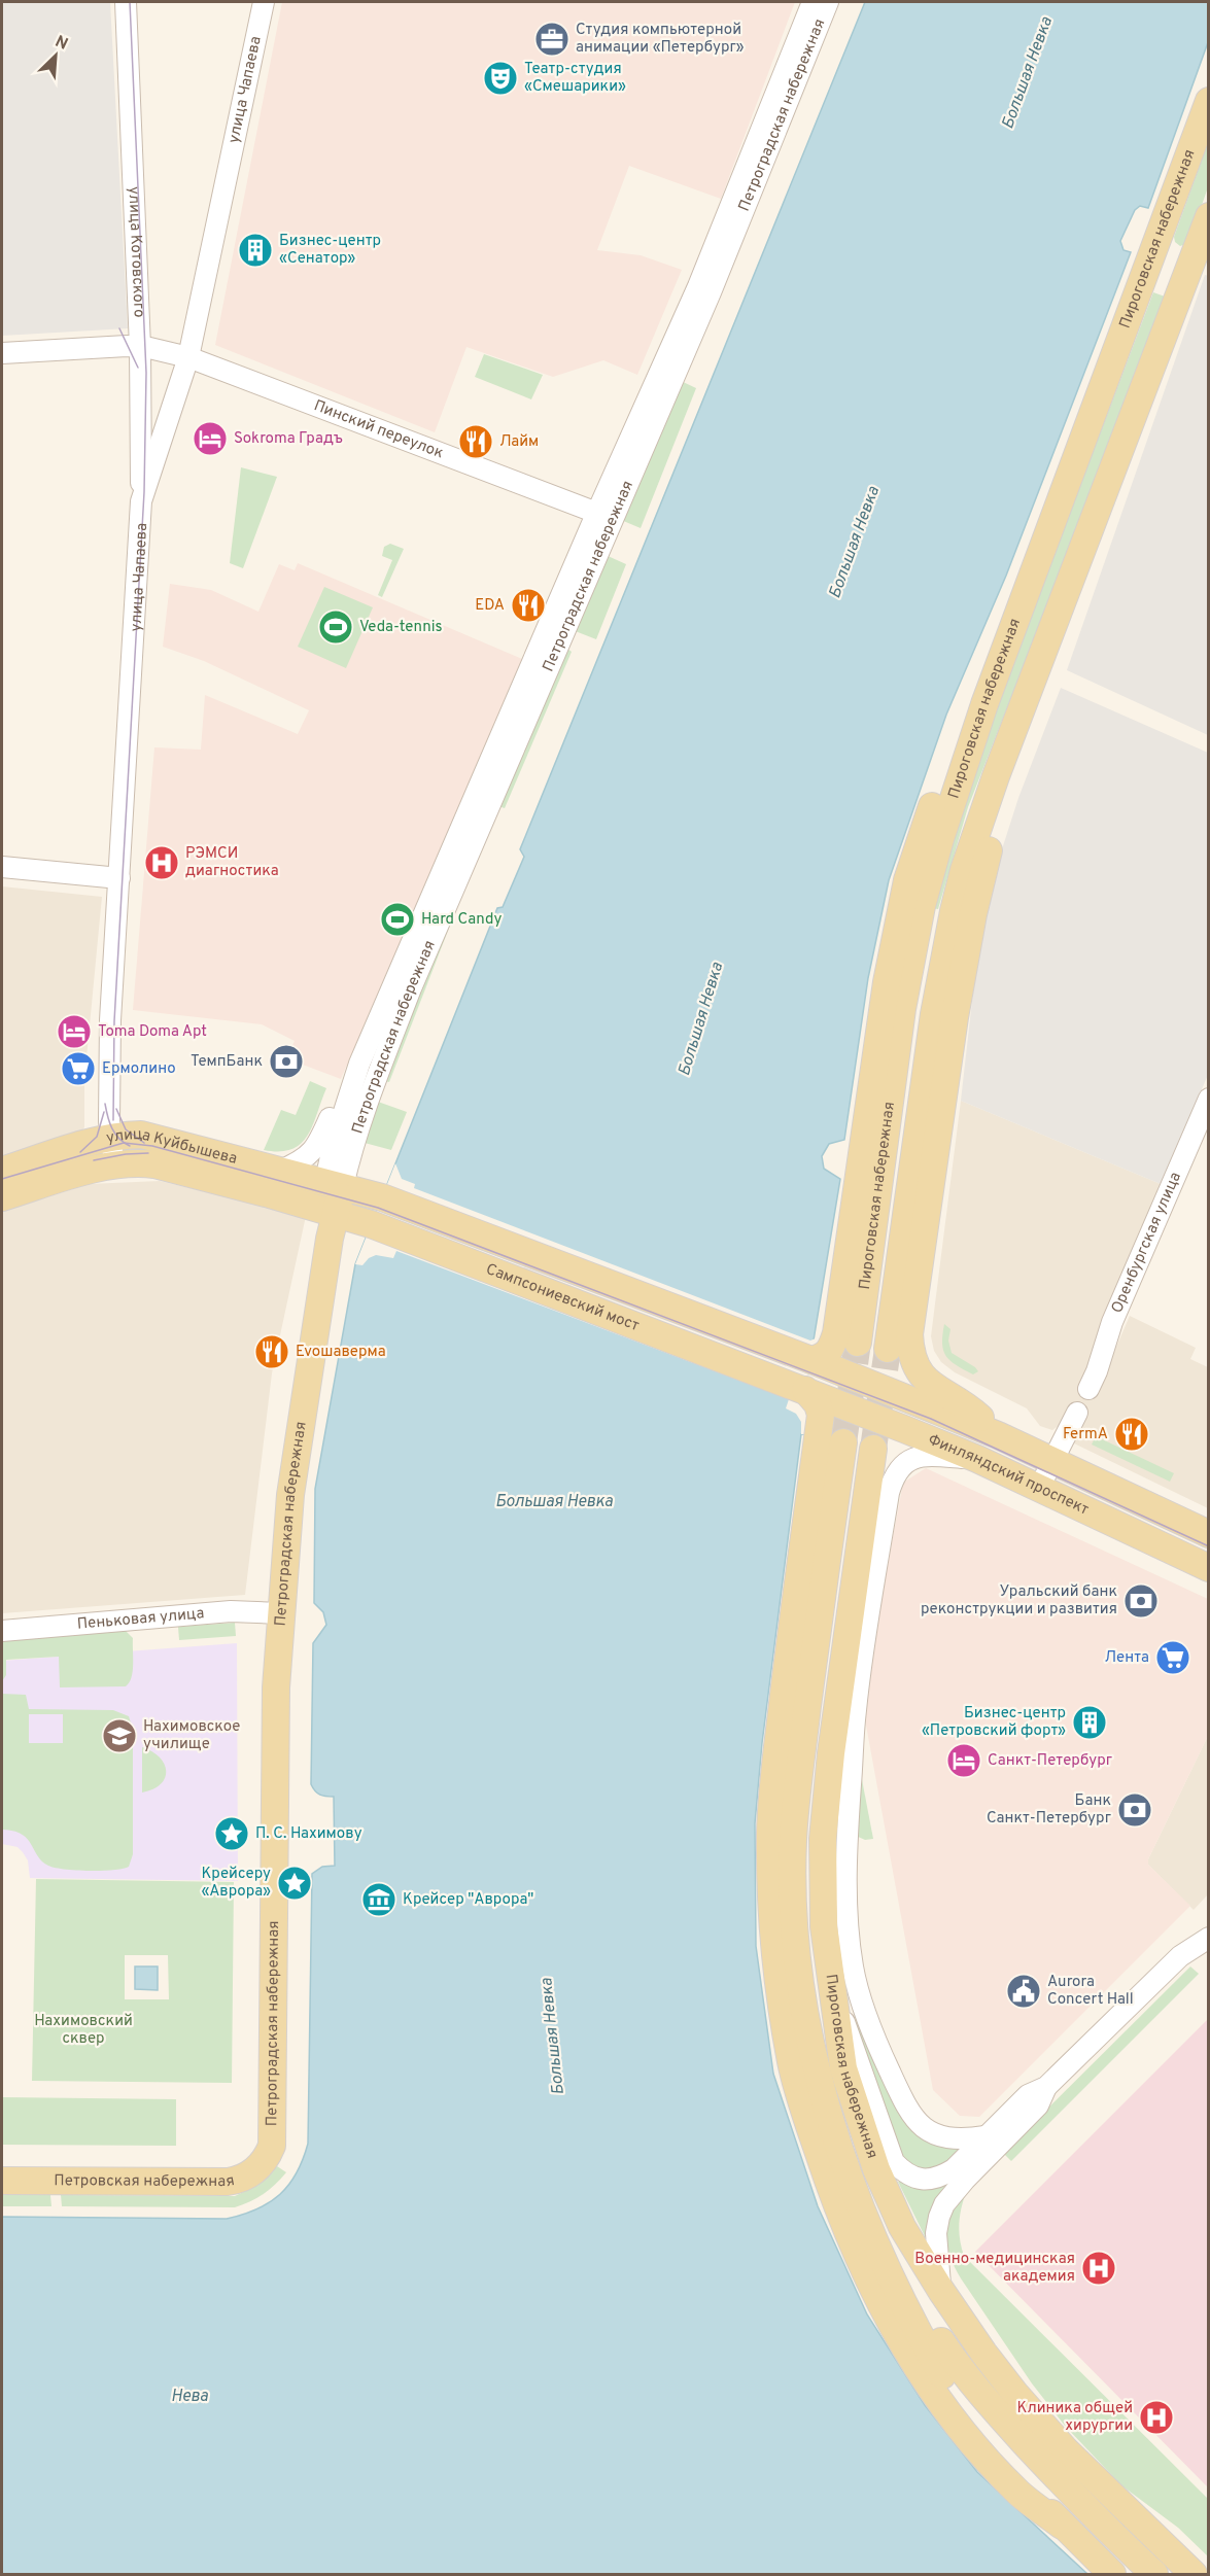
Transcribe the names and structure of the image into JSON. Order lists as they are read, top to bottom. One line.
{"streets":{"main road":["Петроградская набережная","Пироговская набережная","улица Куйбышева","Сампсониевский мост","Финляндский проспект","Петровская набережная"],"street":["улица Чапаева","улица Котовского","Пинский переулок","Оренбургская улица","Пеньковая улица"]},"crossings":[["улица Чапаева","улица Котовского"],["улица Чапаева","Пинский переулок"],["улица Чапаева","улица Куйбышева"],["Петроградская набережная","Пинский переулок"],["Петроградская набережная","улица Куйбышева"],["Петроградская набережная","Сампсониевский мост"],["Петроградская набережная","Пеньковая улица"],["Петроградская набережная","Петровская набережная"],["улица Котовского","Пинский переулок"],["улица Куйбышева","Сампсониевский мост"],["Сампсониевский мост","Финляндский проспект"]],"water":["Большая Невка","Нева"],"parks":["Нахимовский сквер"],"places":{"office":["Студия компьютерной анимации «Петербург»"],"theatre":["Театр-студия «Смешарики»"],"building":["Бизнес-центр «Сенатор»","Бизнес-центр «Петровский форт»"],"hotel":["Sokroma Градъ","Toma Doma Apt","Санкт-Петербург"],"restaurant":["Лайм","EDA","Evoшаверма","FermA"],"sports":["Veda-tennis","Hard Candy"],"hospital":["РЭМСИ диагностика","Военно-медицинская академия","Клиника общей хирургии"],"bank":["ТемпБанк","Уральский банк реконструкции и развития","Банк Санкт-Петербург"],"supermarket":["Ермолино","Лента"],"school or university":["Нахимовское училище"],"place":["П. С. Нахимову","Крейсеру «Аврора»"],"museum":["Крейсер \"Аврора\""],"public building":["Aurora Concert Hall"]},"north":"top right"}
